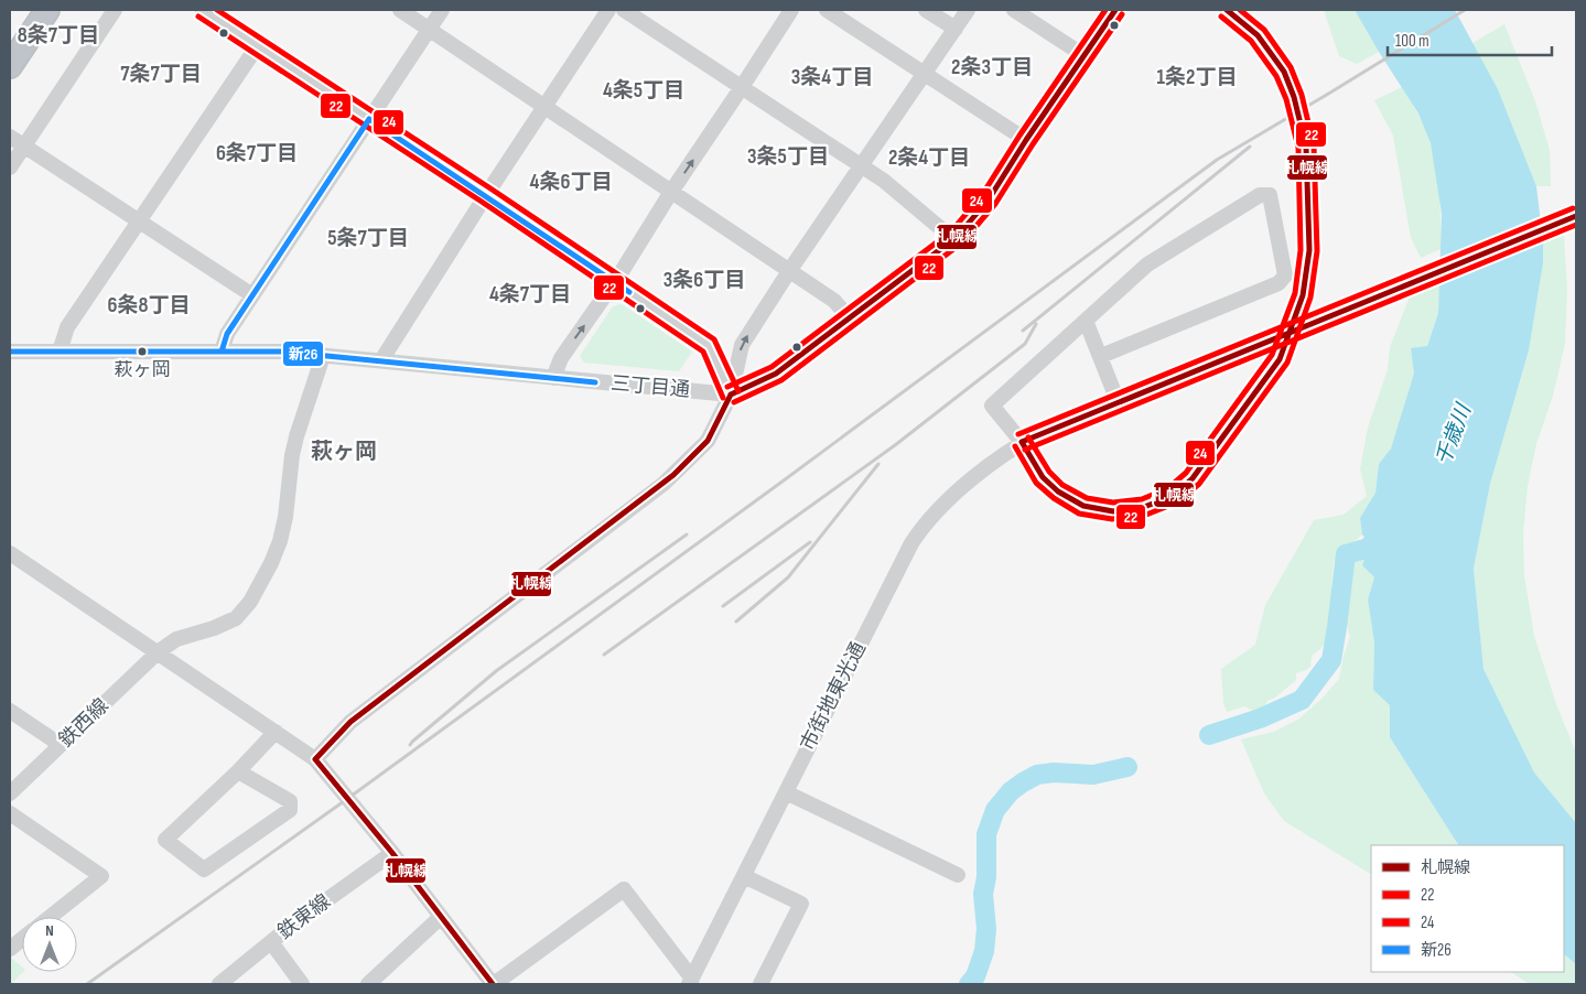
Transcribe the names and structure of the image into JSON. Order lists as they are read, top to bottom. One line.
{"streets":{"street":["三丁目通","市街地東光通","鉄西線","鉄東線"]},"crossings":[["三丁目通","鉄西線"]],"districts":["8条7丁目","2条3丁目","7条7丁目","3条4丁目","1条2丁目","4条5丁目","6条7丁目","3条5丁目","2条4丁目","4条6丁目","5条7丁目","3条6丁目","4条7丁目","6条8丁目","萩ヶ岡"],"water":["千歳川"],"places":["萩ヶ岡"],"lines":["transit line 札幌線","transit line 22","transit line 24","transit line 新26"],"legend":["札幌線","22","24","新26"],"scale_bar":"100 m","north":"top"}
